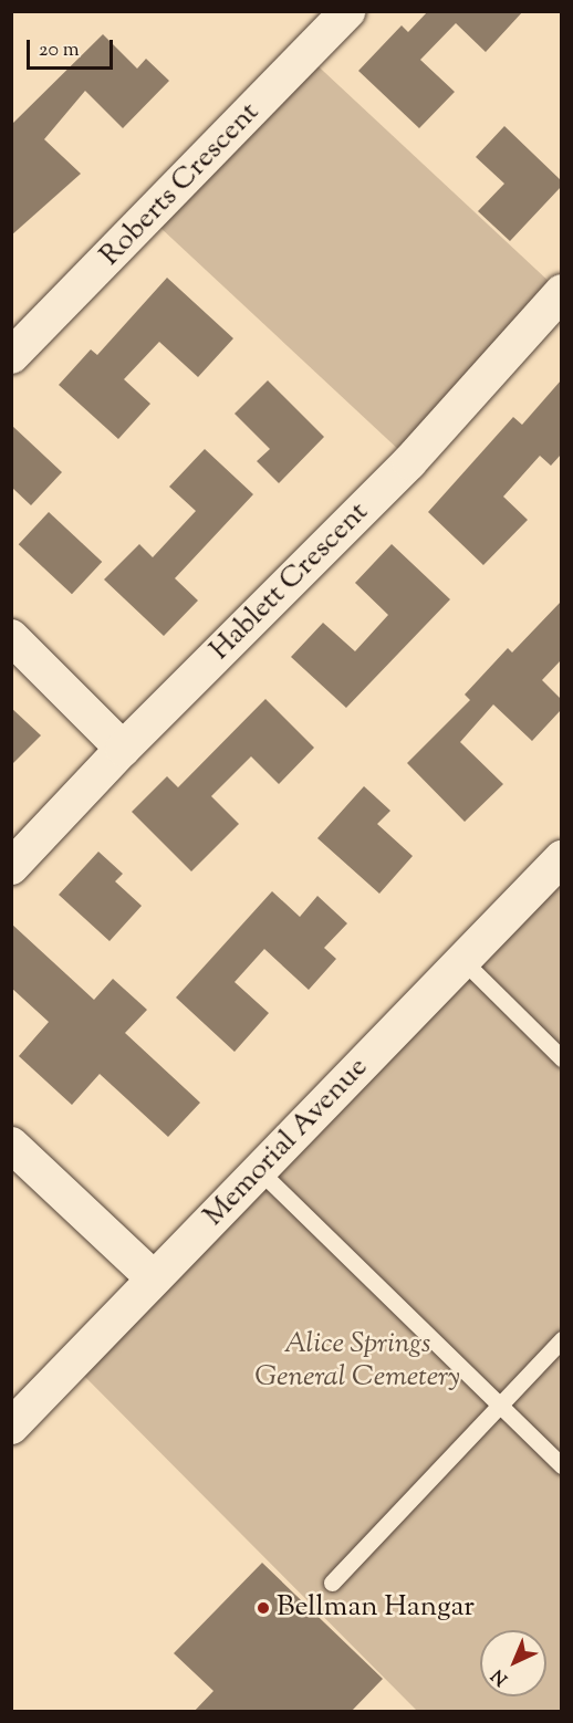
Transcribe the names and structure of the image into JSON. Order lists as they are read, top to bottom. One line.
{"streets":{"street":["Roberts Crescent","Hablett Crescent","Memorial Avenue"]},"parks":["Alice Springs General Cemetery"],"places":["Bellman Hangar"],"scale_bar":"20 m","north":"bottom left"}
